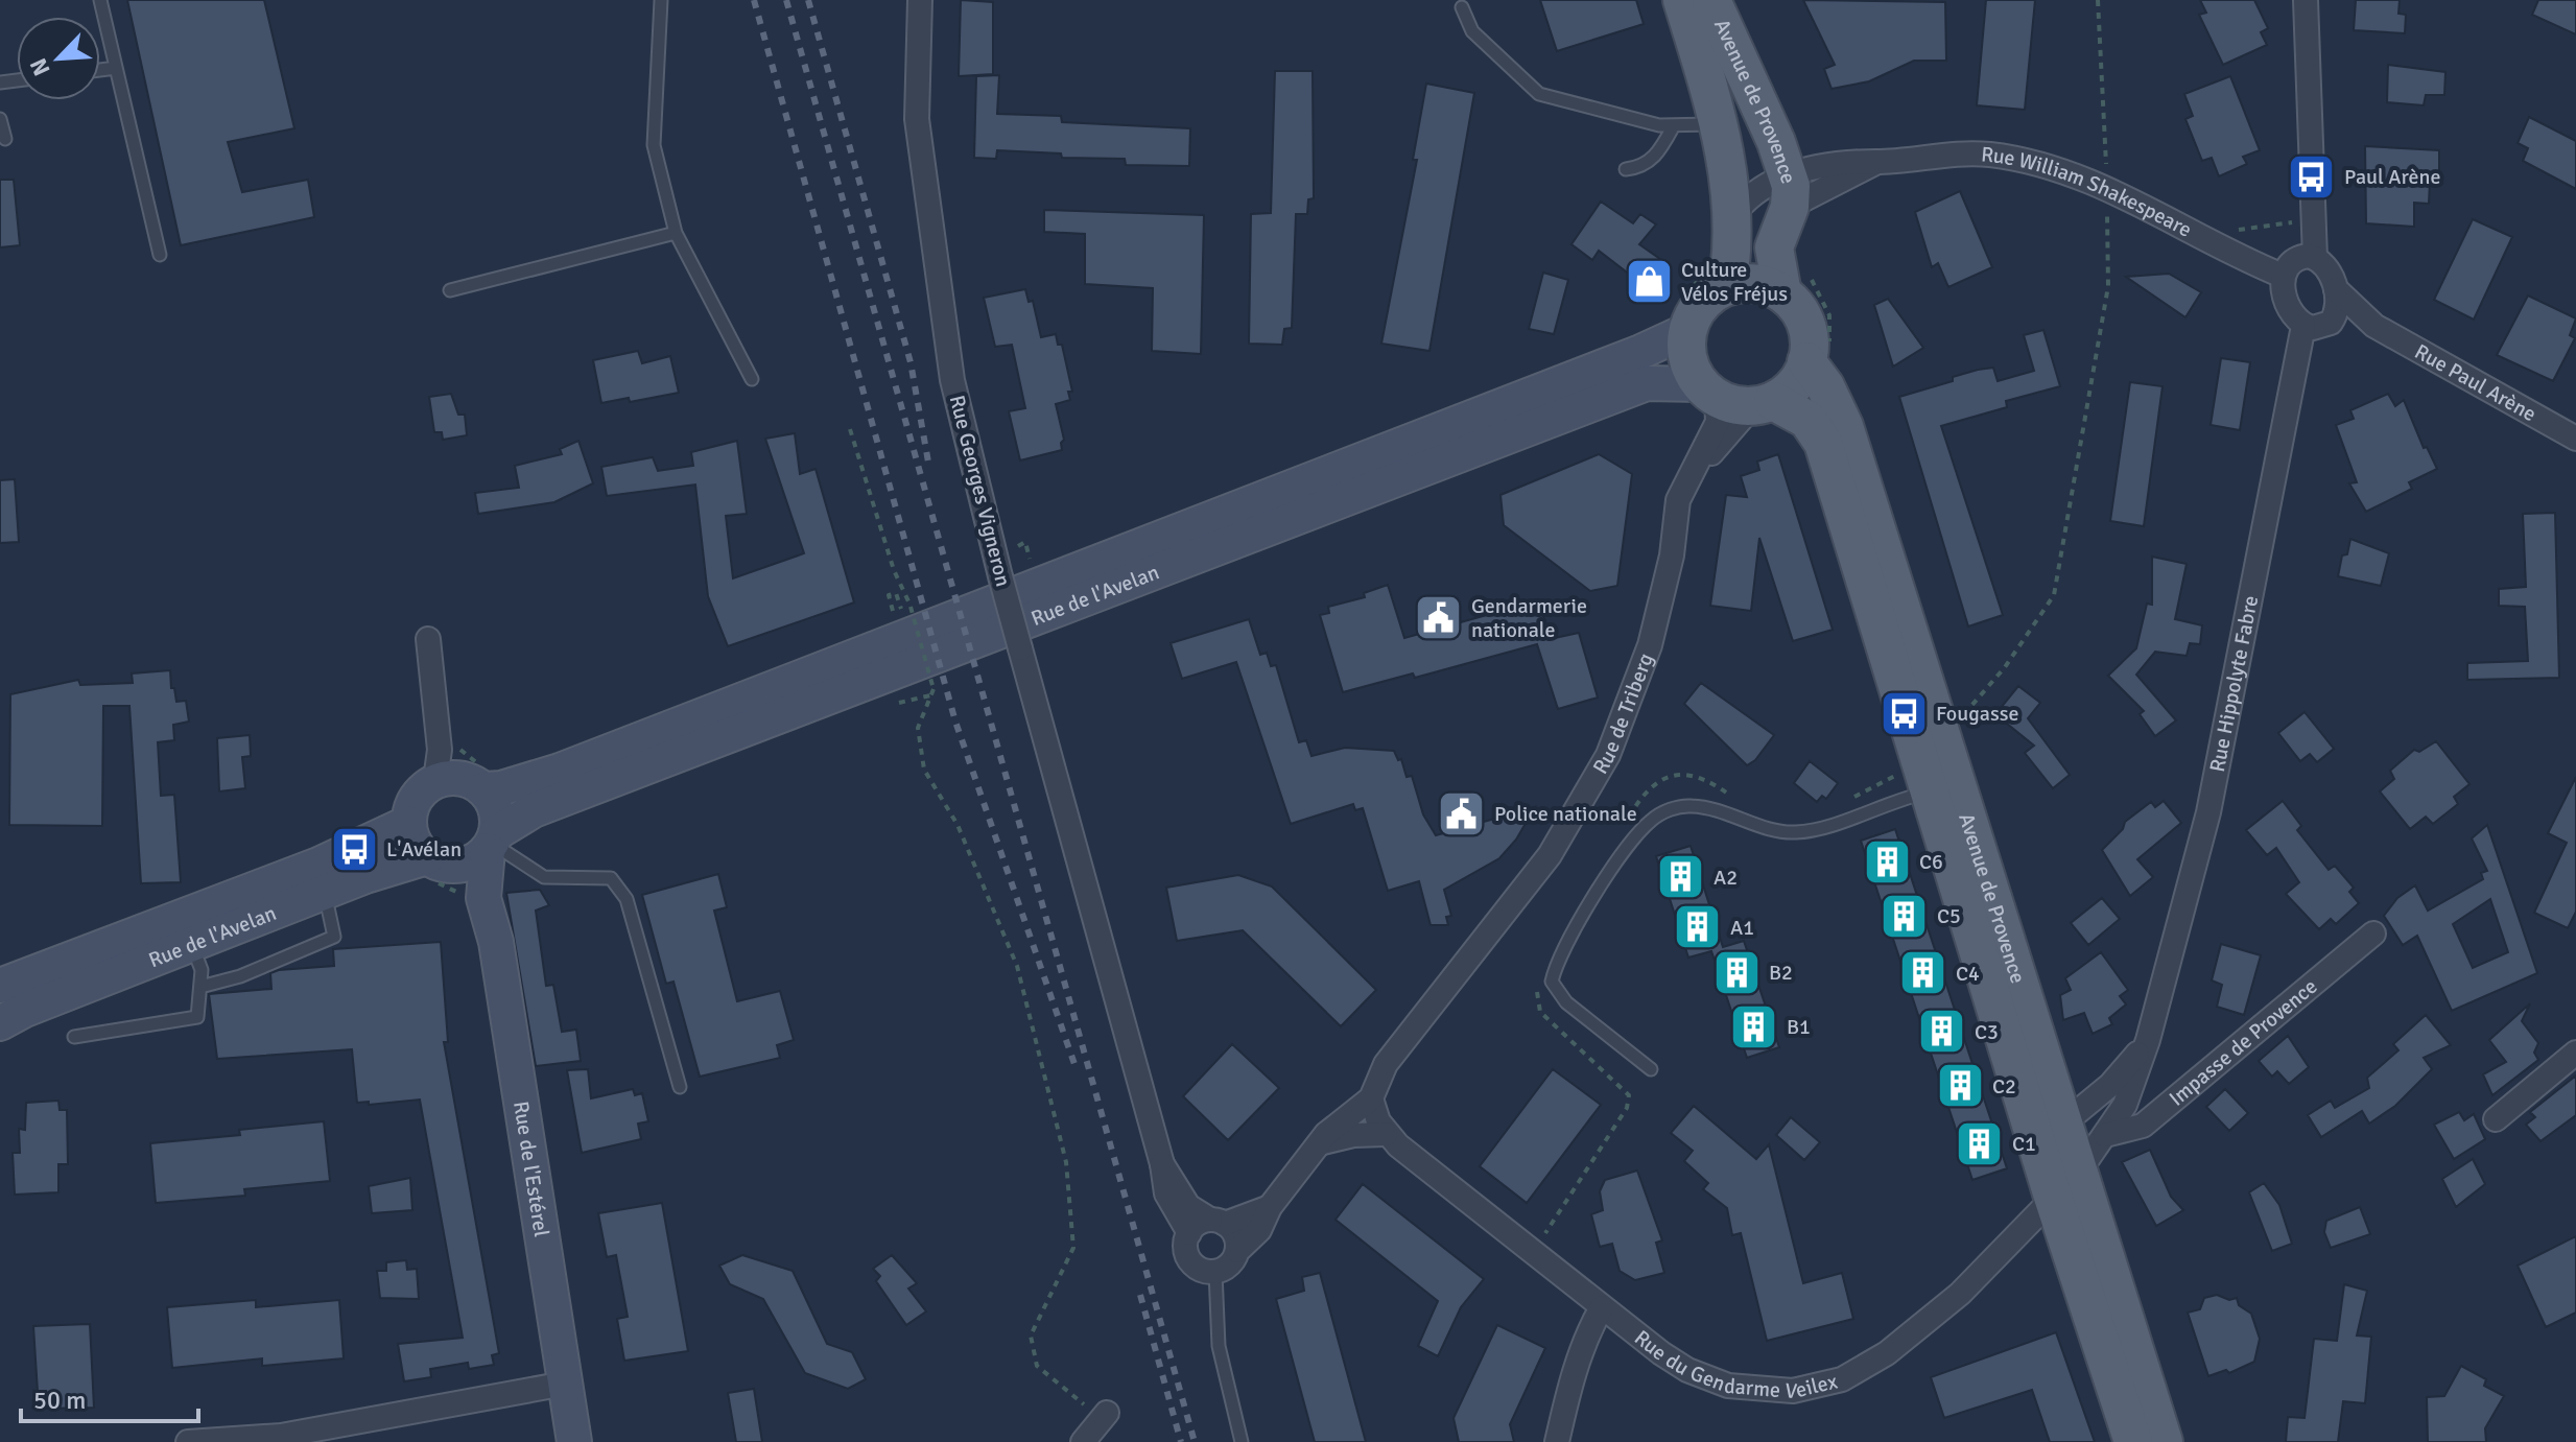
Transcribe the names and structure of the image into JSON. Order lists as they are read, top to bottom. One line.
{"streets":{"main road":["Avenue de Provence","Rue de l'Avelan","Rue de l'Estérel"],"street":["Rue William Shakespeare","Rue Paul Arène","Rue Georges Vigneron","Rue Hippolyte Fabre","Rue de Triberg","Impasse de Provence","Rue du Gendarme Veilex"]},"crossings":[["Avenue de Provence","Rue William Shakespeare"],["Avenue de Provence","Rue de l'Avelan"],["Avenue de Provence","Rue Hippolyte Fabre"],["Avenue de Provence","Rue de Triberg"],["Avenue de Provence","Rue du Gendarme Veilex"],["Rue William Shakespeare","Rue Paul Arène"],["Rue William Shakespeare","Rue Hippolyte Fabre"],["Rue Paul Arène","Rue Hippolyte Fabre"],["Rue Georges Vigneron","Rue de Triberg"],["Rue de l'Avelan","Rue de Triberg"],["Rue de l'Avelan","Rue de l'Estérel"],["Rue Hippolyte Fabre","Impasse de Provence"],["Rue Hippolyte Fabre","Rue du Gendarme Veilex"]],"places":{"bus stop":["Paul Arène","Fougasse","L'Avélan"],"shop":["Culture Vélos Fréjus"],"public building":["Gendarmerie nationale","Police nationale"],"building":["C6","A2","C5","A1","B2","C4","B1","C3","C2","C1"]},"scale_bar":"50 m","north":"bottom left"}
